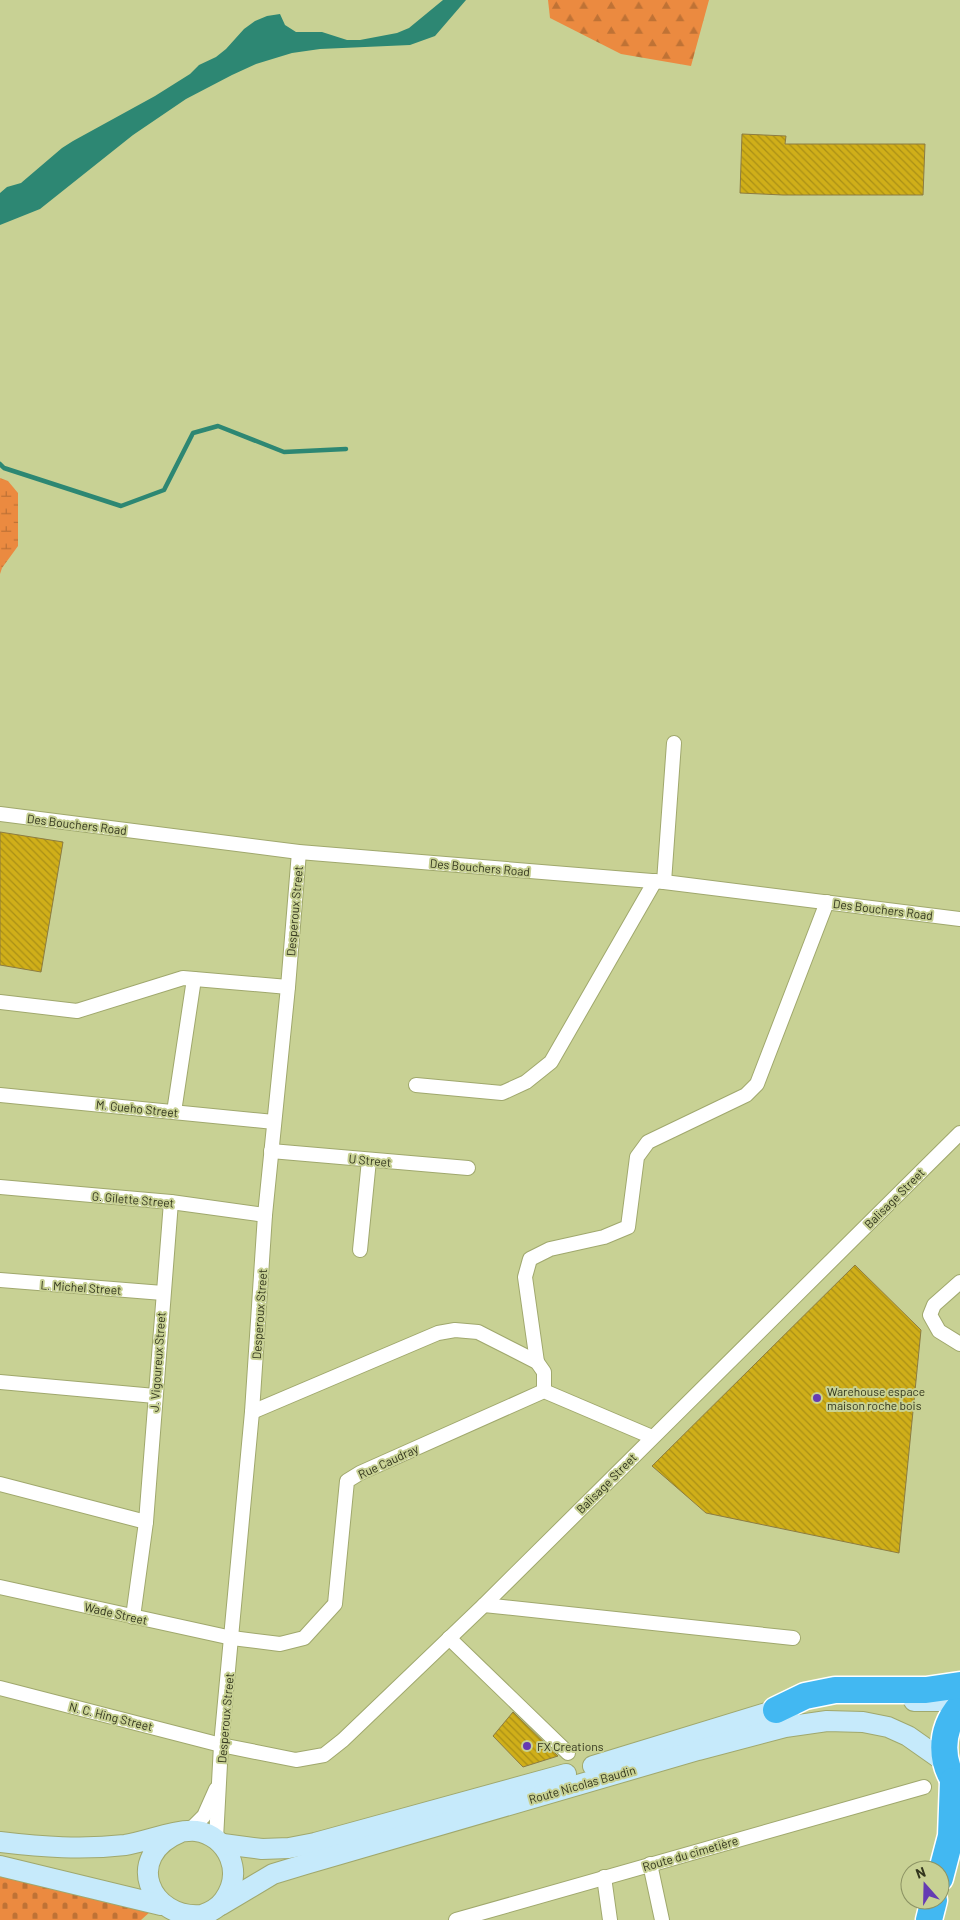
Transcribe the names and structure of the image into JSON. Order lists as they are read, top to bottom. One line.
{"streets":{"main road":["Route Nicolas Baudin"],"street":["Des Bouchers Road","Desperoux Street","M. Gueho Street","U Street","Balisage Street","G. Gilette Street","L. Michel Street","J. Vigoureux Street","Rue Caudray","Wade Street","N. C. Hing Street","Route du cimetière"]},"crossings":[["Des Bouchers Road","Desperoux Street"],["Desperoux Street","M. Gueho Street"],["Desperoux Street","U Street"],["Desperoux Street","Balisage Street"],["Desperoux Street","G. Gilette Street"],["Desperoux Street","Rue Caudray"],["Desperoux Street","Wade Street"],["Desperoux Street","N. C. Hing Street"],["Desperoux Street","Route Nicolas Baudin"],["Balisage Street","N. C. Hing Street"],["G. Gilette Street","J. Vigoureux Street"],["L. Michel Street","J. Vigoureux Street"],["J. Vigoureux Street","Wade Street"],["Rue Caudray","Wade Street"]],"places":["Warehouse espace maison roche bois","FX Creations"],"north":"top"}
